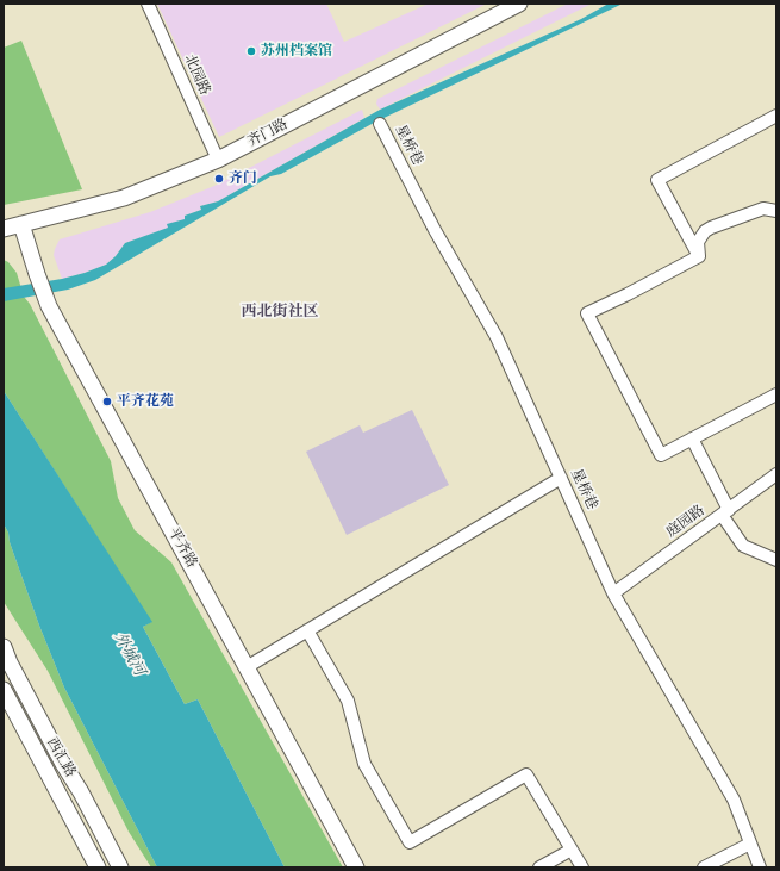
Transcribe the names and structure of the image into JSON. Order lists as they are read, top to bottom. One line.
{"streets":{"main road":["齐门路","平齐路","西汇路"],"street":["北园路","星桥巷","庭园路"]},"crossings":[["北园路","齐门路"],["齐门路","平齐路"],["星桥巷","庭园路"]],"districts":["西北街社区"],"water":["外城河"],"places":["苏州档案馆","齐门","平齐花苑"]}
